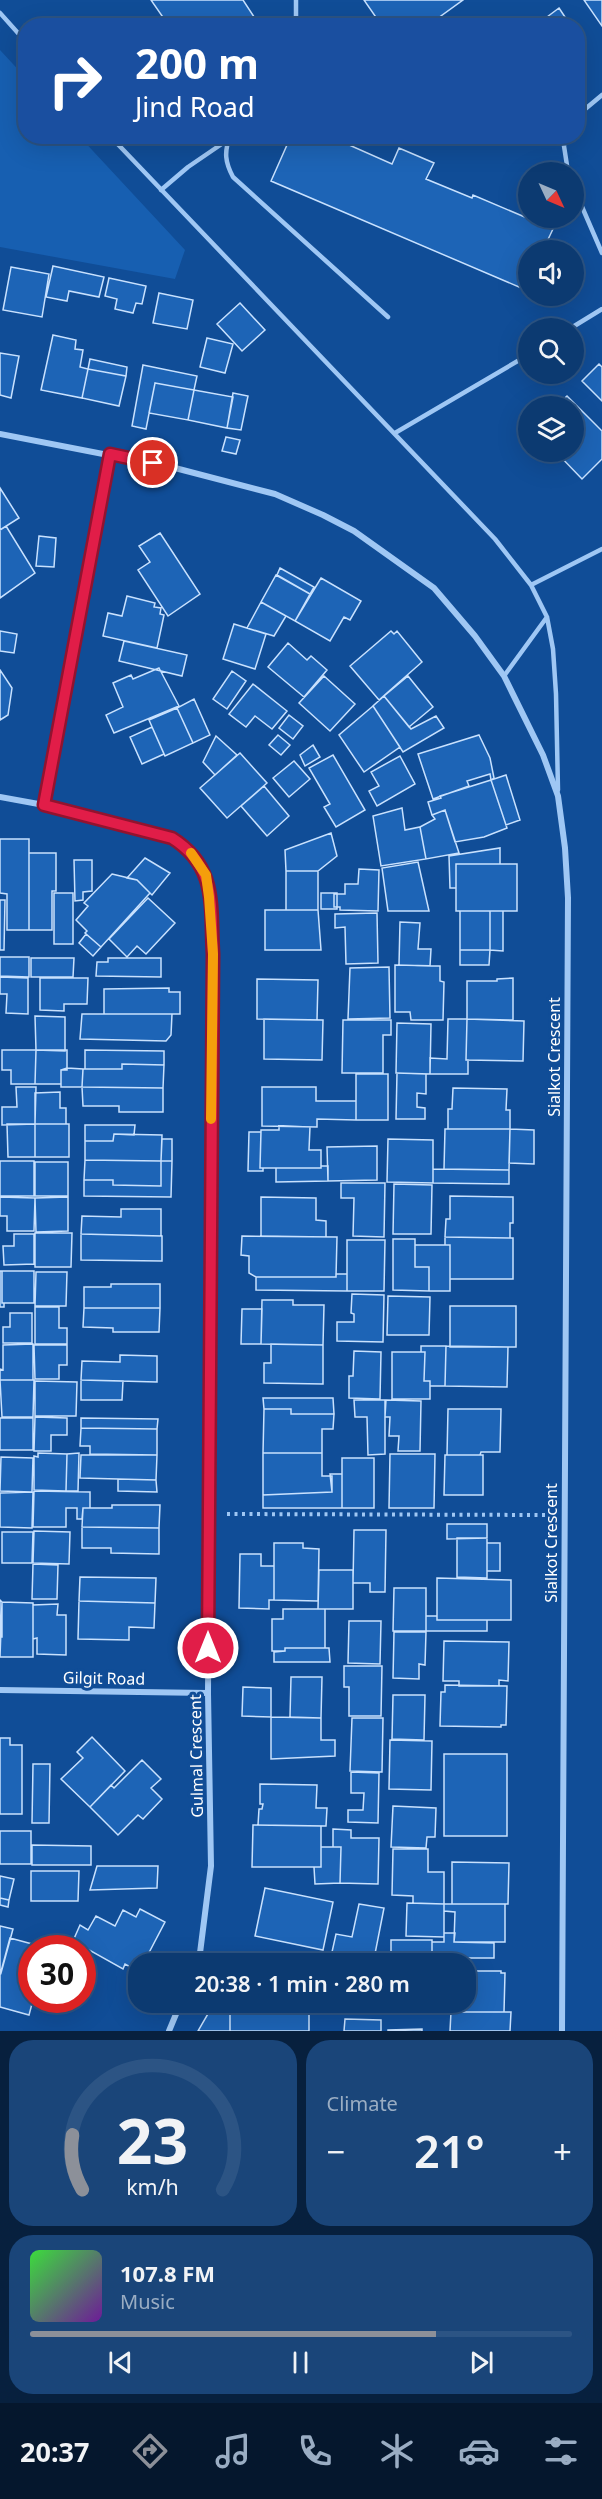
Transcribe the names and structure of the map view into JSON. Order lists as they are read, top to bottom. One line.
{"streets":{"street":["Sialkot Crescent","Gilgit Road","Gulmal Crescent"]},"crossings":[["Gilgit Road","Gulmal Crescent"]],"north":"bottom right","page":{"turn":["200 m","Jind Road"],"limit":"30","trip":"20:38 · 1 min · 280 m","tile":"Climate","heat":["−","21°","+"],"song":["107.8 FM","Music"],"tabs":"20:37","gauge":["23","km/h"]}}
